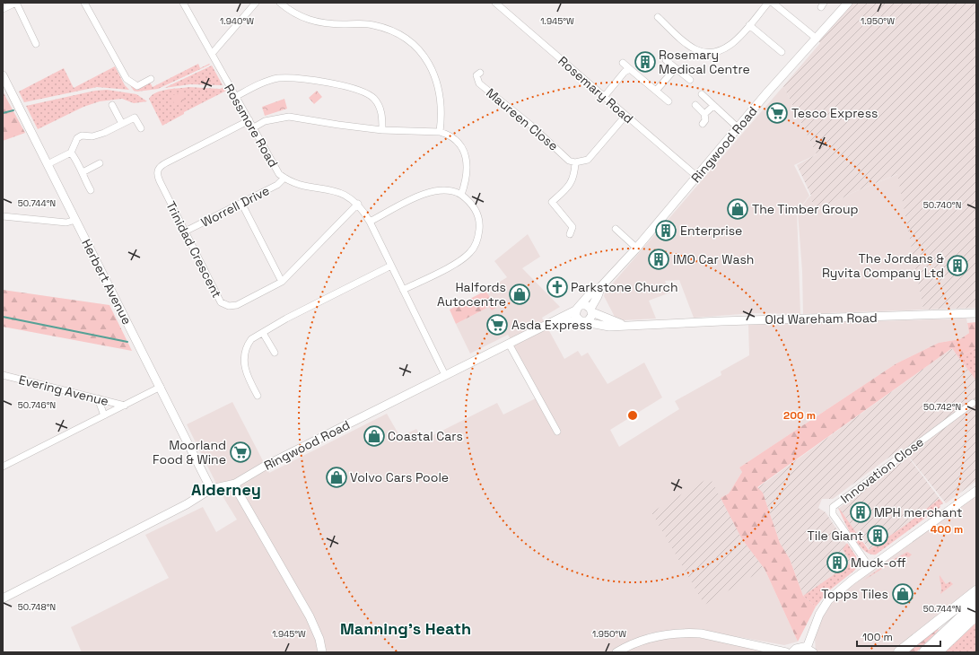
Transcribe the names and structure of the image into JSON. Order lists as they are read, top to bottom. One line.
{"streets":{"street":["Rosemary Road","Maureen Close","Rossmore Road","Ringwood Road","Worrell Drive","Trinidad Crescent","Herbert Avenue","Old Wareham Road","Evering Avenue","Innovation Close"]},"crossings":[["Rosemary Road","Ringwood Road"],["Rossmore Road","Ringwood Road"],["Rossmore Road","Worrell Drive"],["Rossmore Road","Trinidad Crescent"],["Ringwood Road","Herbert Avenue"],["Ringwood Road","Old Wareham Road"],["Worrell Drive","Trinidad Crescent"]],"districts":["Alderney","Manning's Heath"],"places":{"building":["Rosemary Medical Centre","Enterprise","IMO Car Wash","The Jordans & Ryvita Company Ltd","MPH merchant","Tile Giant","Muck-off"],"supermarket":["Tesco Express","Asda Express","Moorland Food & Wine"],"shop":["The Timber Group","Halfords Autocentre","Coastal Cars","Volvo Cars Poole","Topps Tiles"],"church":["Parkstone Church"]},"scale_bar":"100 m","coordinates":["1.945°W","1.950°W","1.940°W","50.744°N","50.740°N","50.746°N","50.742°N","50.748°N"],"rings":["200 m","400 m"]}
